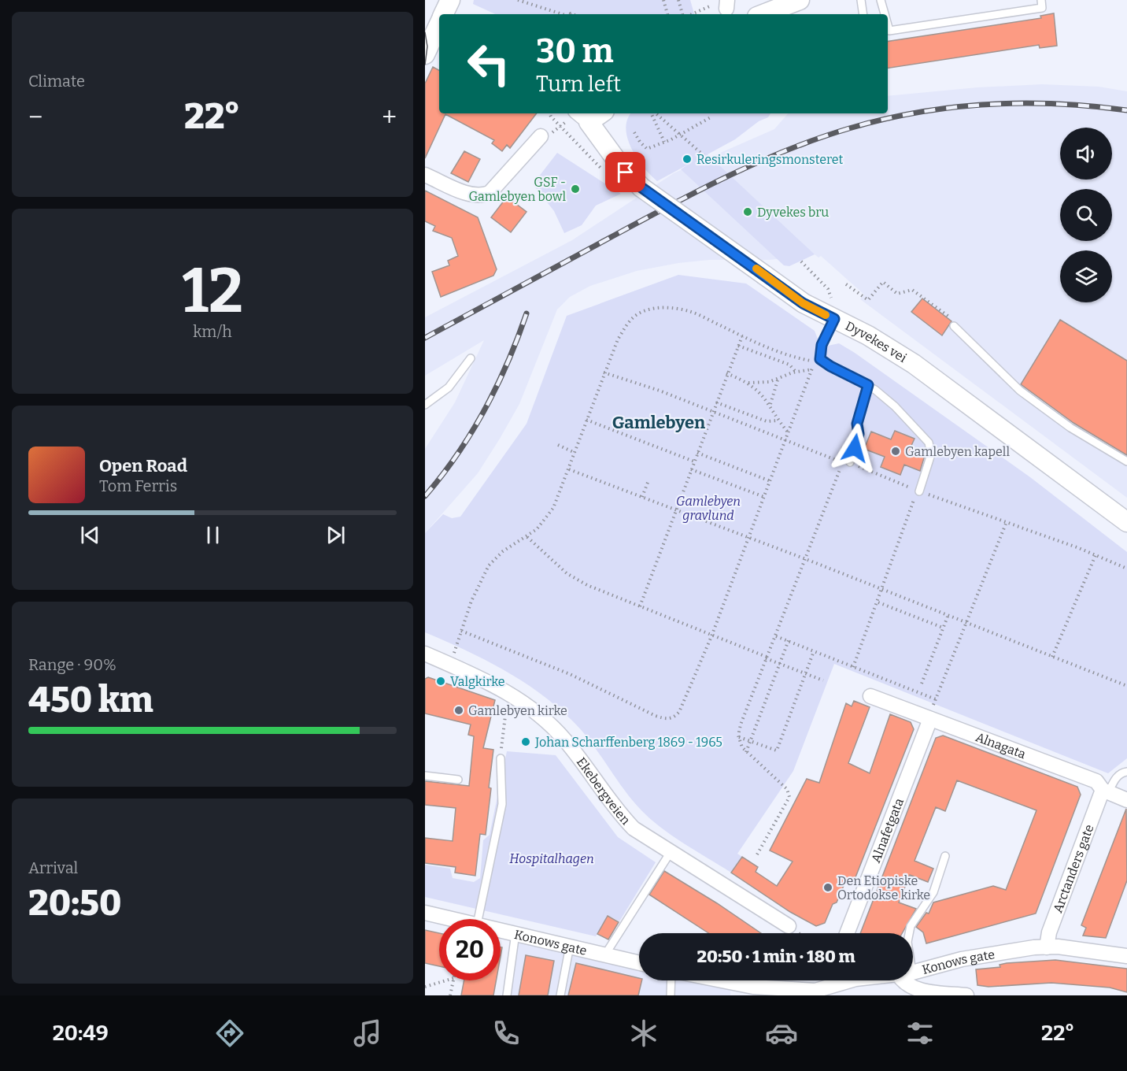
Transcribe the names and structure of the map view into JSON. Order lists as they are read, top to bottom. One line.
{"streets":{"street":["Dyvekes vei","Alnagata","Ekebergveien","Alnafetgata","Arctanders gate","Konows gate"]},"crossings":[["Alnagata","Alnafetgata"],["Alnagata","Arctanders gate"],["Arctanders gate","Konows gate"]],"districts":["Gamlebyen"],"parks":["Gamlebyen gravlund","Hospitalhagen"],"places":["Resirkuleringsmonsteret","GSF - Gamlebyen bowl","Dyvekes bru","Gamlebyen kapell","Valgkirke","Gamlebyen kirke","Johan Scharffenberg 1869 - 1965","Den Etiopiske Ortodokse kirke"],"page":{"tile":["Climate",["12","km/h"],["Range · 90%","450 km"],["Arrival","20:50"]],"turn":["30 m","Turn left"],"heat":["−","22°","+"],"song":["Open Road","Tom Ferris"],"limit":"20","trip":"20:50 · 1 min · 180 m","tabs":["20:49","22°"]}}
